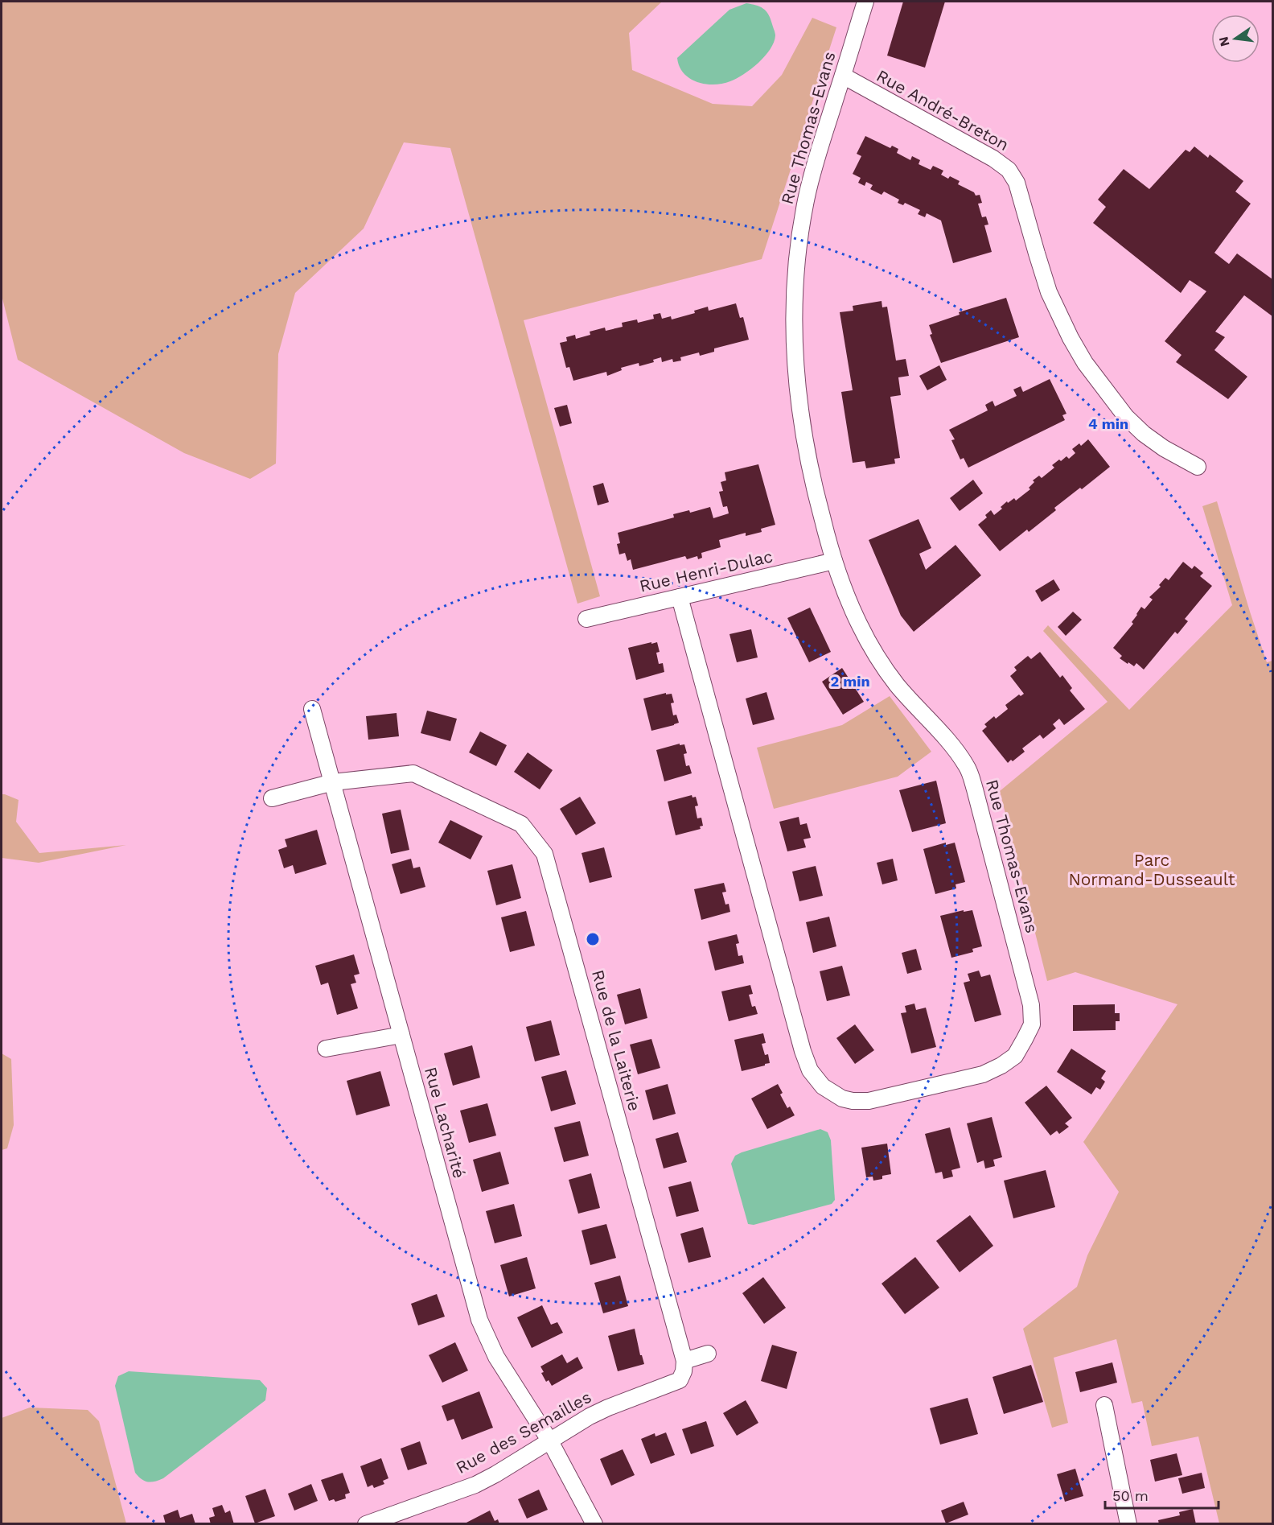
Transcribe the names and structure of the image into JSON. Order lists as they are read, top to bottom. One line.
{"streets":{"street":["Rue André-Breton","Rue Thomas-Evans","Rue Henri-Dulac","Rue de la Laiterie","Rue Lacharité","Rue des Semailles"]},"crossings":[["Rue André-Breton","Rue Thomas-Evans"],["Rue Thomas-Evans","Rue Henri-Dulac"],["Rue de la Laiterie","Rue Lacharité"],["Rue de la Laiterie","Rue des Semailles"],["Rue Lacharité","Rue des Semailles"]],"parks":["Parc Normand-Dusseault"],"scale_bar":"50 m","north":"left","rings":["4 min","2 min"]}
